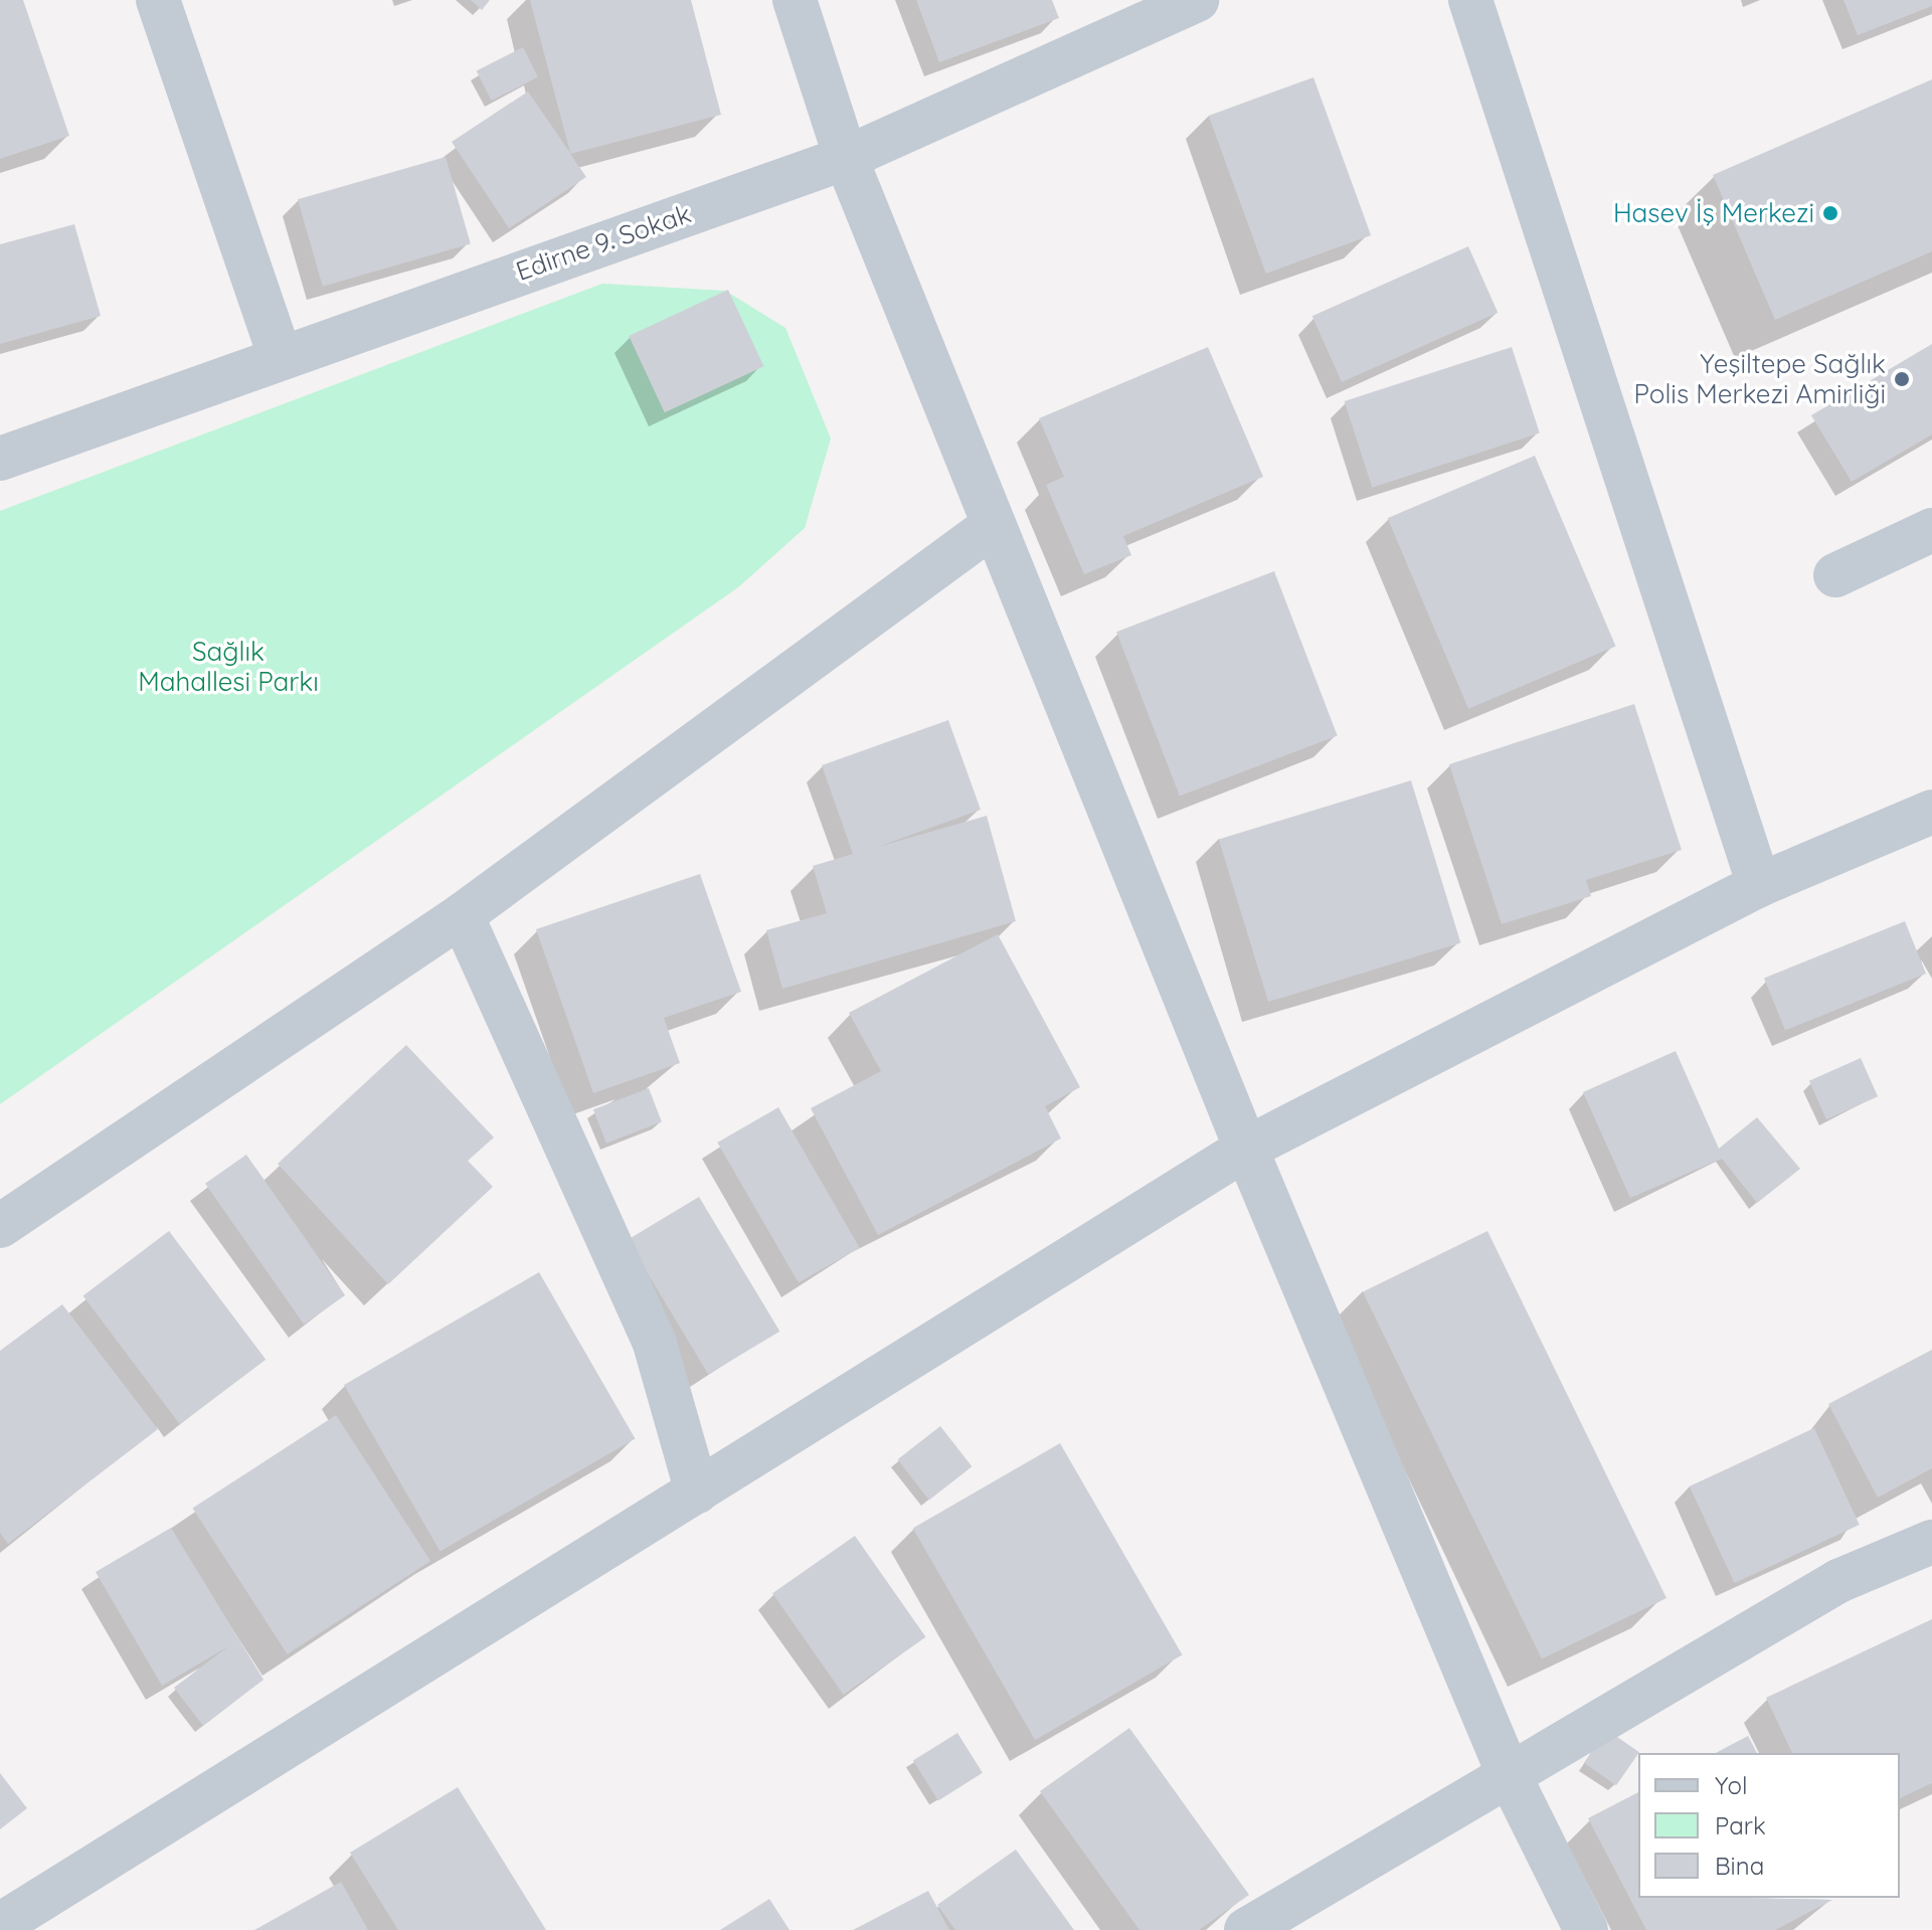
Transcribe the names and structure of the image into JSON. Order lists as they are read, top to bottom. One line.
{"streets":{"street":["Edirne 9. Sokak"]},"parks":["Sağlık Mahallesi Parkı"],"places":["Hasev İş Merkezi","Yeşiltepe Sağlık Polis Merkezi Amirliği"],"legend":["Yol","Park","Bina"]}
